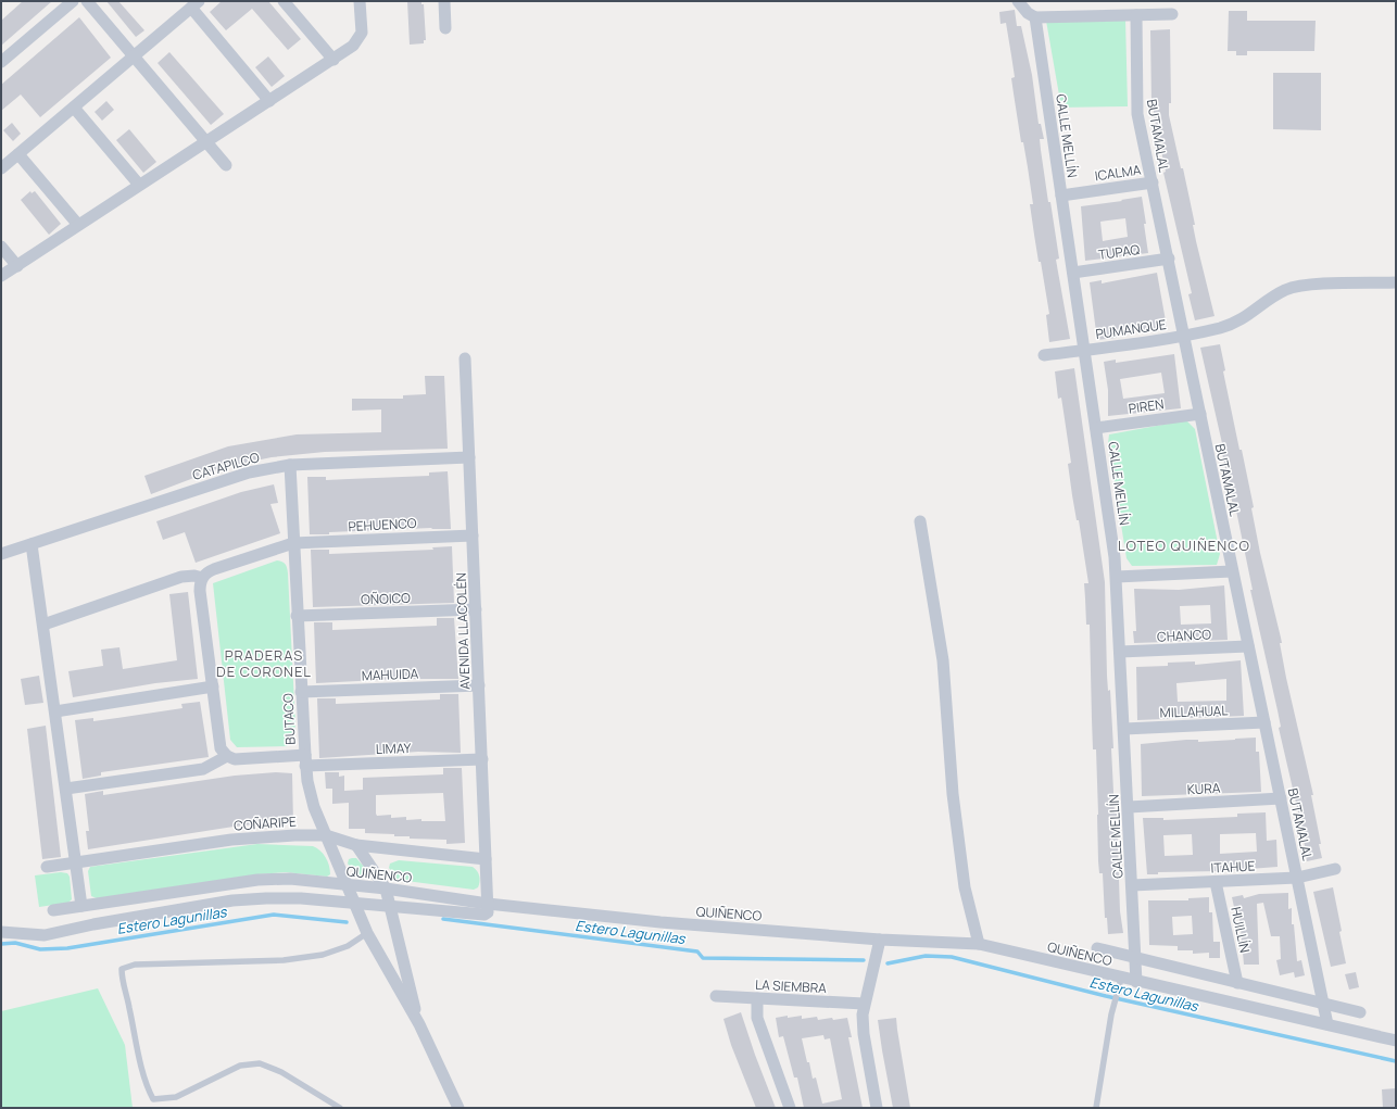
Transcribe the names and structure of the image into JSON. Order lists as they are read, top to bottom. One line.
{"streets":{"street":["CALLE MELLÍN","BUTAMALAL","ICALMA","TUPAQ","PUMANQUE","PIREN","CATAPILCO","PEHUENCO","OÑOICO","AVENIDA LLACOLÉN","CHANCO","MAHUIDA","MILLAHUAL","BUTACO","LIMAY","KURA","COÑARIPE","ITAHUE","QUIÑENCO","HUILLÍN","LA SIEMBRA"]},"crossings":[["CALLE MELLÍN","ICALMA"],["CALLE MELLÍN","TUPAQ"],["CALLE MELLÍN","PUMANQUE"],["CALLE MELLÍN","PIREN"],["CALLE MELLÍN","CHANCO"],["CALLE MELLÍN","MILLAHUAL"],["CALLE MELLÍN","KURA"],["CALLE MELLÍN","ITAHUE"],["CALLE MELLÍN","QUIÑENCO"],["BUTAMALAL","ICALMA"],["BUTAMALAL","TUPAQ"],["BUTAMALAL","PUMANQUE"],["BUTAMALAL","PIREN"],["BUTAMALAL","CHANCO"],["BUTAMALAL","MILLAHUAL"],["BUTAMALAL","KURA"],["BUTAMALAL","ITAHUE"],["BUTAMALAL","QUIÑENCO"],["CATAPILCO","AVENIDA LLACOLÉN"],["CATAPILCO","BUTACO"],["PEHUENCO","AVENIDA LLACOLÉN"],["PEHUENCO","BUTACO"],["OÑOICO","AVENIDA LLACOLÉN"],["OÑOICO","BUTACO"],["AVENIDA LLACOLÉN","MAHUIDA"],["AVENIDA LLACOLÉN","LIMAY"],["AVENIDA LLACOLÉN","COÑARIPE"],["AVENIDA LLACOLÉN","QUIÑENCO"],["MAHUIDA","BUTACO"],["BUTACO","LIMAY"],["BUTACO","COÑARIPE"],["BUTACO","QUIÑENCO"],["ITAHUE","HUILLÍN"]],"districts":["LOTEO QUIÑENCO","PRADERAS DE CORONEL"],"water":["Estero Lagunillas"]}
